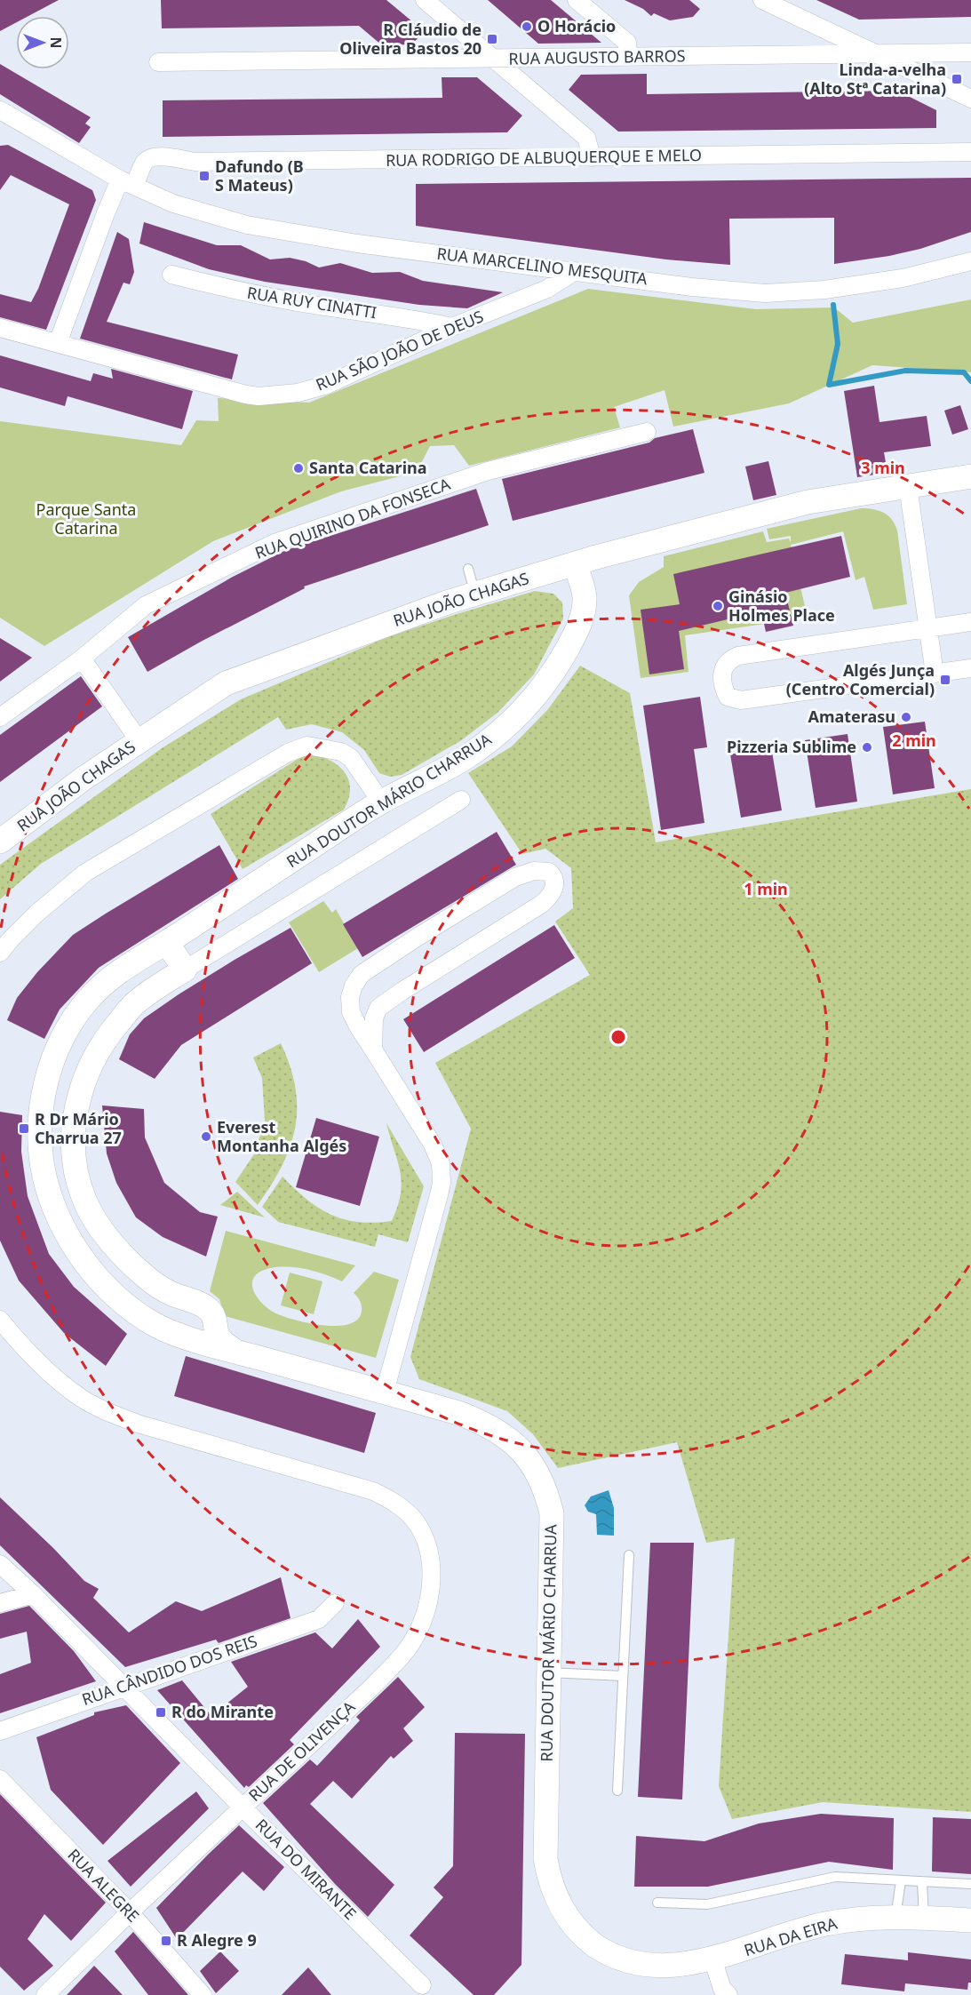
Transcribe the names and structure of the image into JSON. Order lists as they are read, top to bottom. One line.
{"streets":{"street":["RUA AUGUSTO BARROS","RUA RODRIGO DE ALBUQUERQUE E MELO","RUA MARCELINO MESQUITA","RUA RUY CINATTI","RUA SÃO JOÃO DE DEUS","RUA QUIRINO DA FONSECA","RUA JOÃO CHAGAS","RUA DOUTOR MÁRIO CHARRUA","RUA CÂNDIDO DOS REIS","RUA DE OLIVENÇA","RUA DO MIRANTE","RUA ALEGRE","RUA DA EIRA"]},"crossings":[["RUA RODRIGO DE ALBUQUERQUE E MELO","RUA MARCELINO MESQUITA"],["RUA RODRIGO DE ALBUQUERQUE E MELO","RUA SÃO JOÃO DE DEUS"],["RUA MARCELINO MESQUITA","RUA SÃO JOÃO DE DEUS"],["RUA RUY CINATTI","RUA SÃO JOÃO DE DEUS"],["RUA JOÃO CHAGAS","RUA DOUTOR MÁRIO CHARRUA"],["RUA DOUTOR MÁRIO CHARRUA","RUA DA EIRA"],["RUA CÂNDIDO DOS REIS","RUA DO MIRANTE"],["RUA DE OLIVENÇA","RUA DO MIRANTE"],["RUA DE OLIVENÇA","RUA ALEGRE"]],"parks":["Parque Santa Catarina"],"places":{"other":["O Horácio","Santa Catarina","Ginásio Holmes Place","Amaterasu","Pizzeria Sublime","Everest Montanha Algés"],"transit":["R Cláudio de Oliveira Bastos 20","Linda-a-velha (Alto Stª Catarina)","Dafundo (B S Mateus)","Algés Junça (Centro Comercial)","R Dr Mário Charrua 27","R do Mirante","R Alegre 9"]},"north":"right","rings":["3 min","2 min","1 min"]}
